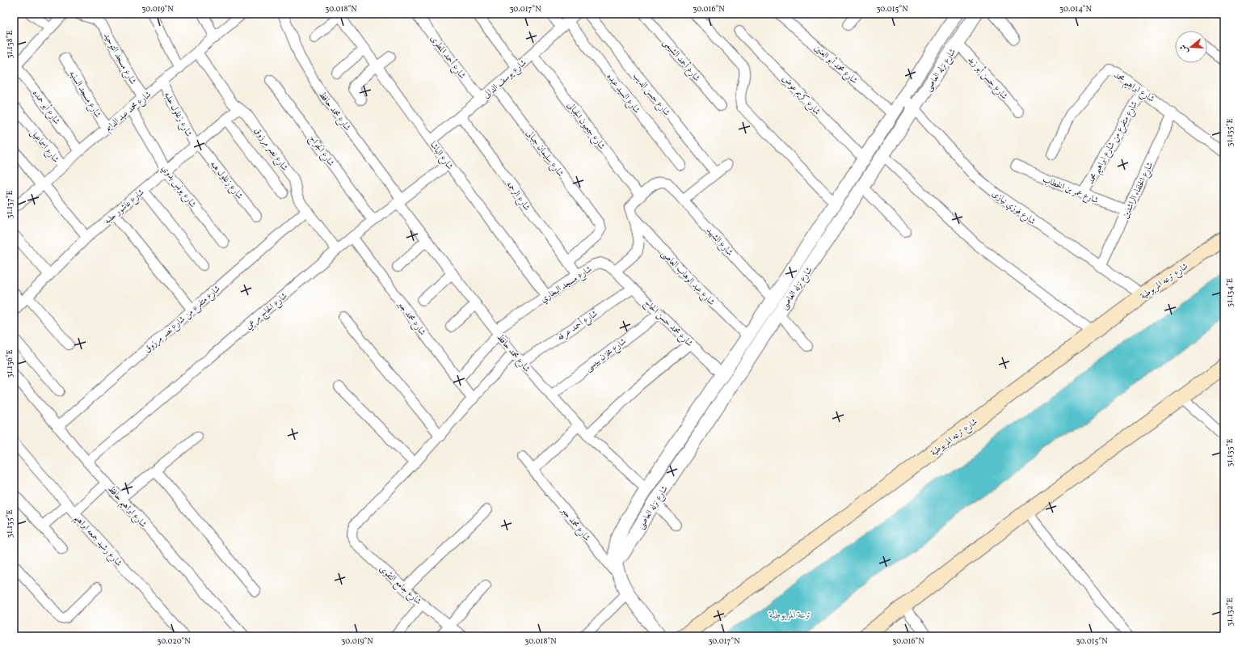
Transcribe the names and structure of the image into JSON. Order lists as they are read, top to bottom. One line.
{"streets":{"main road":["شارع ترعه المريوطية"],"street":["شارع أحمد المطرى","شارع مسجد التوحيد","شارع أحمد الشيمى","شارع محمد أبو العنين","شارع نزله العاصى","شارع حسن أبو زيد","شارع يوسف الدالى","شارع ابراهيم محمد","شارع السيد عبده","شارع مسجد السنيه","شارع حسن الديب","شارع كريم عوض","شارع أبو حمده","شارع محمد عبد الدايم","شارع محمد حافظ","شارع زغلول حلبه","شارع جعيون الجبالى","شارع متفرع من شارع ابراهيم محمد","شارع اسماعيل","شارع نصر مرزوق","شارع الجراج","شارع سليمان جبالى","شارع الباشا","شارع زغلول هبه","شارع يونس بدوي","شارع عمر بن الخطاب","شارع الخلفاء الراشدين","شارع الرحمه","شارع عاشور حلبه","شارع فوزي نيازى","شارع الشهيد","شارع عبد الوهاب العاصى","شارع مسجد البخاري","شارع الحاج مرعي","شارع محمد جبر","شارع متفرع من شارع نصر مرزوق","شارع محمد حسن الحاج","شارع أحمد عرفه","شارع مخزن بيبسى","شارع ابراهيم حافظ","شارع رشيد جمعه ابراهيم","شارع جامع التقوى"]},"crossings":[["شارع أحمد المطرى","شارع يوسف الدالى"],["شارع مسجد التوحيد","شارع محمد عبد الدايم"],["شارع محمد أبو العنين","شارع نزله العاصى"],["شارع نزله العاصى","شارع حسن أبو زيد"],["شارع نزله العاصى","شارع كريم عوض"],["شارع نزله العاصى","شارع محمد حافظ"],["شارع نزله العاصى","شارع فوزي نيازى"],["شارع نزله العاصى","شارع الشهيد"],["شارع نزله العاصى","شارع عبد الوهاب العاصى"],["شارع نزله العاصى","شارع محمد جبر"],["شارع نزله العاصى","شارع محمد حسن الحاج"],["شارع يوسف الدالى","شارع السيد عبده"],["شارع يوسف الدالى","شارع جعيون الجبالى"],["شارع يوسف الدالى","شارع سليمان جبالى"],["شارع يوسف الدالى","شارع الباشا"],["شارع يوسف الدالى","شارع الرحمه"],["شارع ابراهيم محمد","شارع متفرع من شارع ابراهيم محمد"],["شارع ابراهيم محمد","شارع الخلفاء الراشدين"],["شارع مسجد السنيه","شارع محمد عبد الدايم"],["شارع أبو حمده","شارع محمد عبد الدايم"],["شارع محمد عبد الدايم","شارع زغلول حلبه"],["شارع محمد عبد الدايم","شارع اسماعيل"],["شارع محمد عبد الدايم","شارع نصر مرزوق"],["شارع محمد عبد الدايم","شارع يونس بدوي"],["شارع محمد حافظ","شارع مسجد البخاري"],["شارع محمد حافظ","شارع الحاج مرعي"],["شارع محمد حافظ","شارع أحمد عرفه"],["شارع محمد حافظ","شارع مخزن بيبسى"],["شارع زغلول حلبه","شارع زغلول هبه"],["شارع زغلول حلبه","شارع عاشور حلبه"],["شارع جعيون الجبالى","شارع الشهيد"],["شارع متفرع من شارع ابراهيم محمد","شارع عمر بن الخطاب"],["شارع نصر مرزوق","شارع عاشور حلبه"],["شارع نصر مرزوق","شارع الحاج مرعي"],["شارع نصر مرزوق","شارع متفرع من شارع نصر مرزوق"],["شارع الجراج","شارع الحاج مرعي"],["شارع سليمان جبالى","شارع الرحمه"],["شارع الباشا","شارع مسجد البخاري"],["شارع الباشا","شارع الحاج مرعي"],["شارع زغلول هبه","شارع عاشور حلبه"],["شارع يونس بدوي","شارع عاشور حلبه"],["شارع عمر بن الخطاب","شارع الخلفاء الراشدين"],["شارع الخلفاء الراشدين","شارع فوزي نيازى"],["شارع الرحمه","شارع مسجد البخاري"],["شارع فوزي نيازى","شارع ترعه المريوطية"],["شارع مسجد البخاري","شارع محمد جبر"],["شارع مسجد البخاري","شارع محمد حسن الحاج"],["شارع الحاج مرعي","شارع محمد جبر"],["شارع الحاج مرعي","شارع ابراهيم حافظ"],["شارع متفرع من شارع نصر مرزوق","شارع ابراهيم حافظ"],["شارع محمد حسن الحاج","شارع أحمد عرفه"],["شارع محمد حسن الحاج","شارع مخزن بيبسى"]],"water":["ترعة المريوطية"],"north":"left","coordinates":["30.019°N","30.018°N","30.017°N","30.016°N","30.015°N","30.014°N","31.138°E","31.135°E","31.137°E","31.134°E","31.136°E","31.133°E","31.132°E","30.020°N"]}
